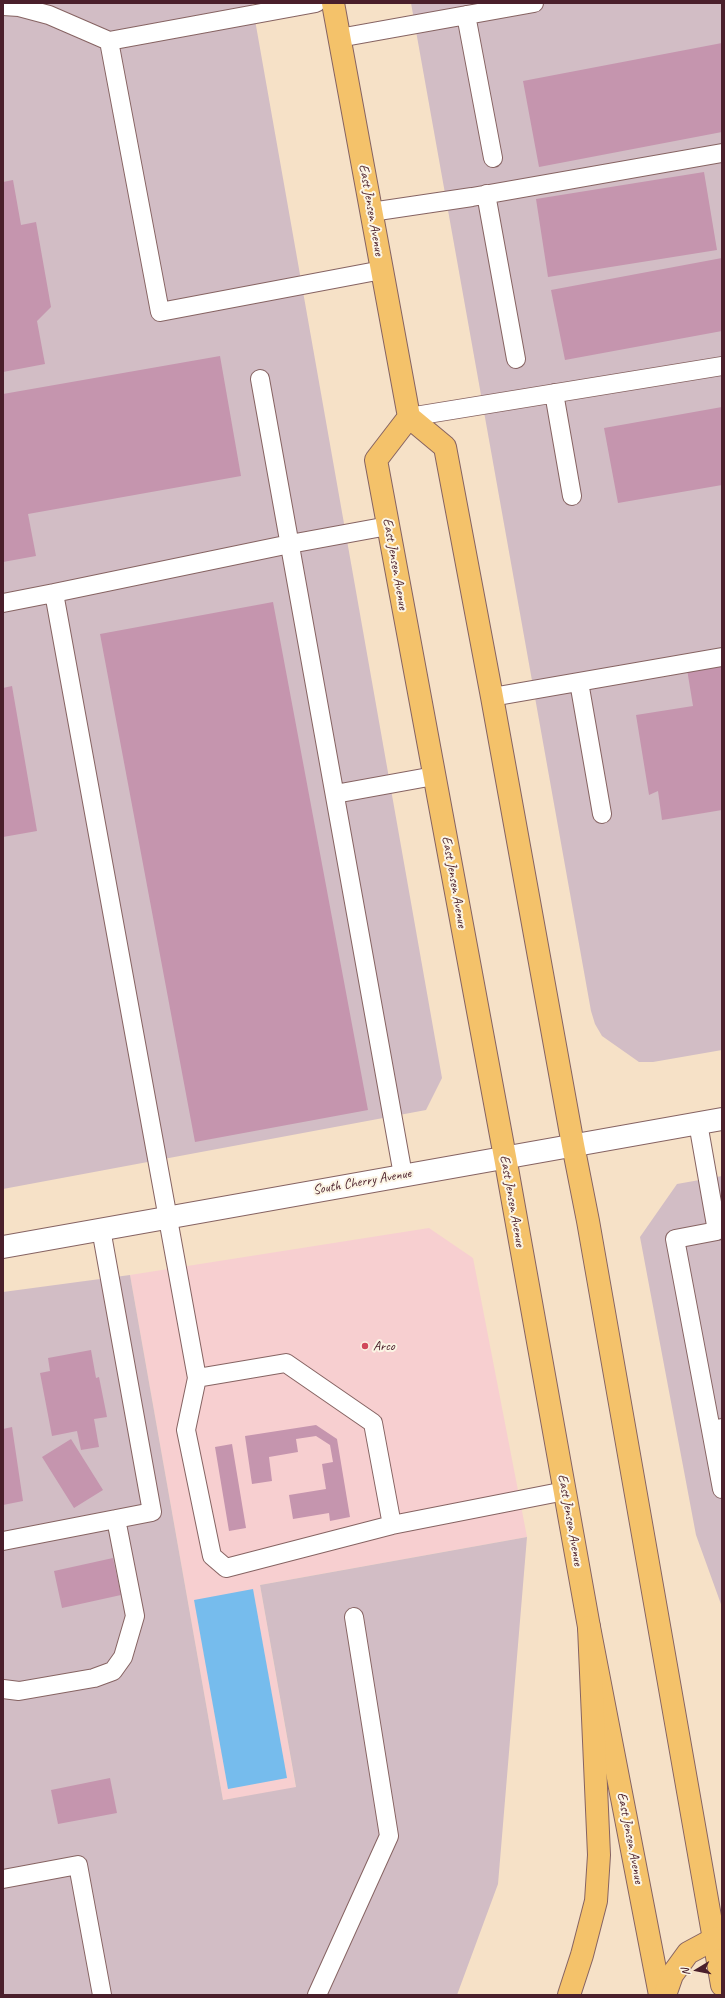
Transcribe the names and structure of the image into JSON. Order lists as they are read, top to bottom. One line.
{"streets":{"main road":["East Jensen Avenue"],"street":["South Cherry Avenue"]},"crossings":[["East Jensen Avenue","South Cherry Avenue"]],"places":["Arco"],"north":"left"}
